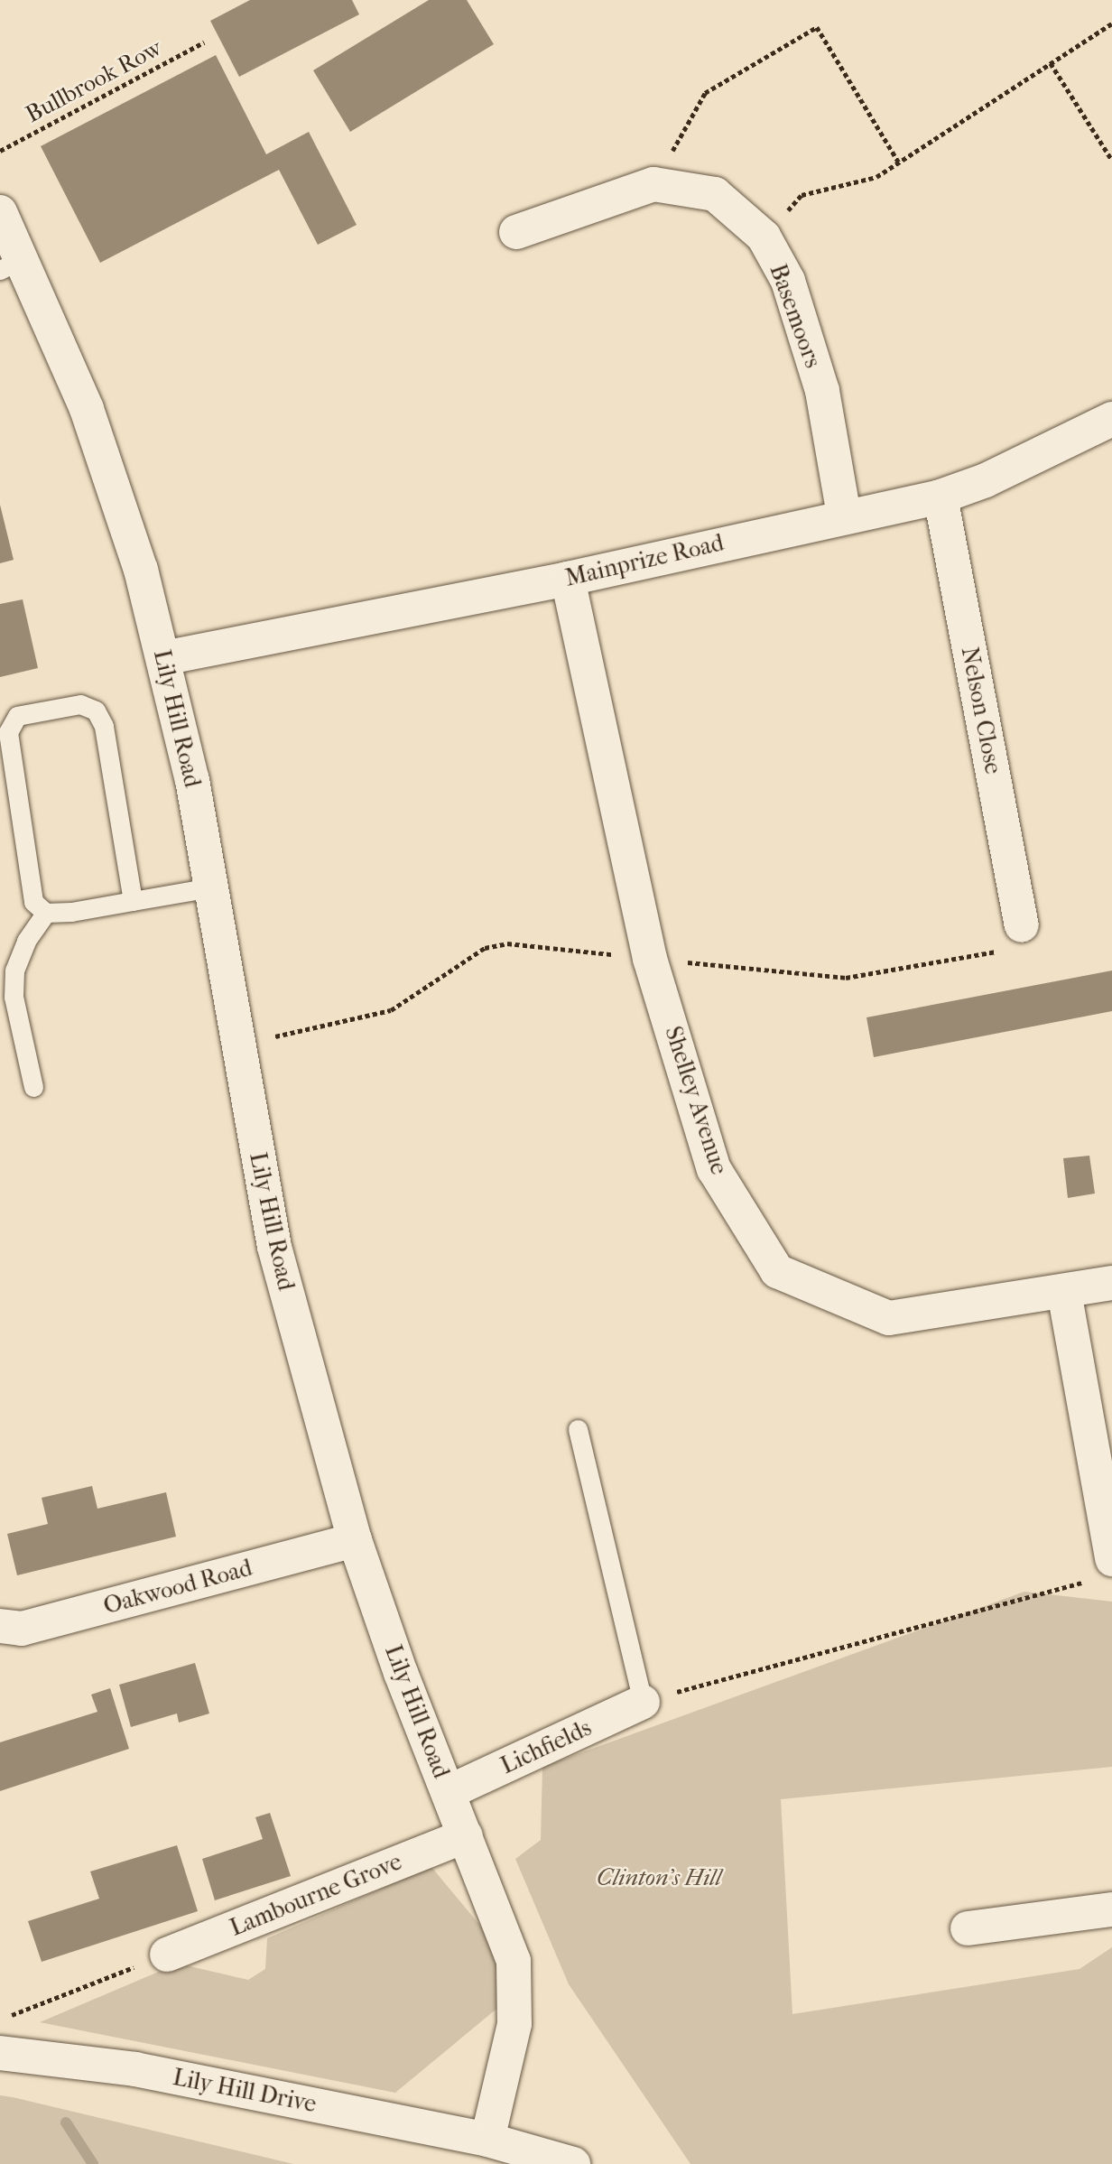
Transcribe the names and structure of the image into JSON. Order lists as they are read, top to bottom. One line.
{"streets":{"street":["Basemoors","Mainprize Road","Nelson Close","Lily Hill Road","Shelley Avenue","Oakwood Road","Lichfields","Lambourne Grove","Lily Hill Drive"],"path":["Bullbrook Row"]},"crossings":[["Basemoors","Mainprize Road"],["Mainprize Road","Nelson Close"],["Mainprize Road","Lily Hill Road"],["Mainprize Road","Shelley Avenue"],["Lily Hill Road","Oakwood Road"],["Lily Hill Road","Lichfields"],["Lily Hill Road","Lambourne Grove"],["Lily Hill Road","Lily Hill Drive"]],"parks":["Clinton's Hill"]}
